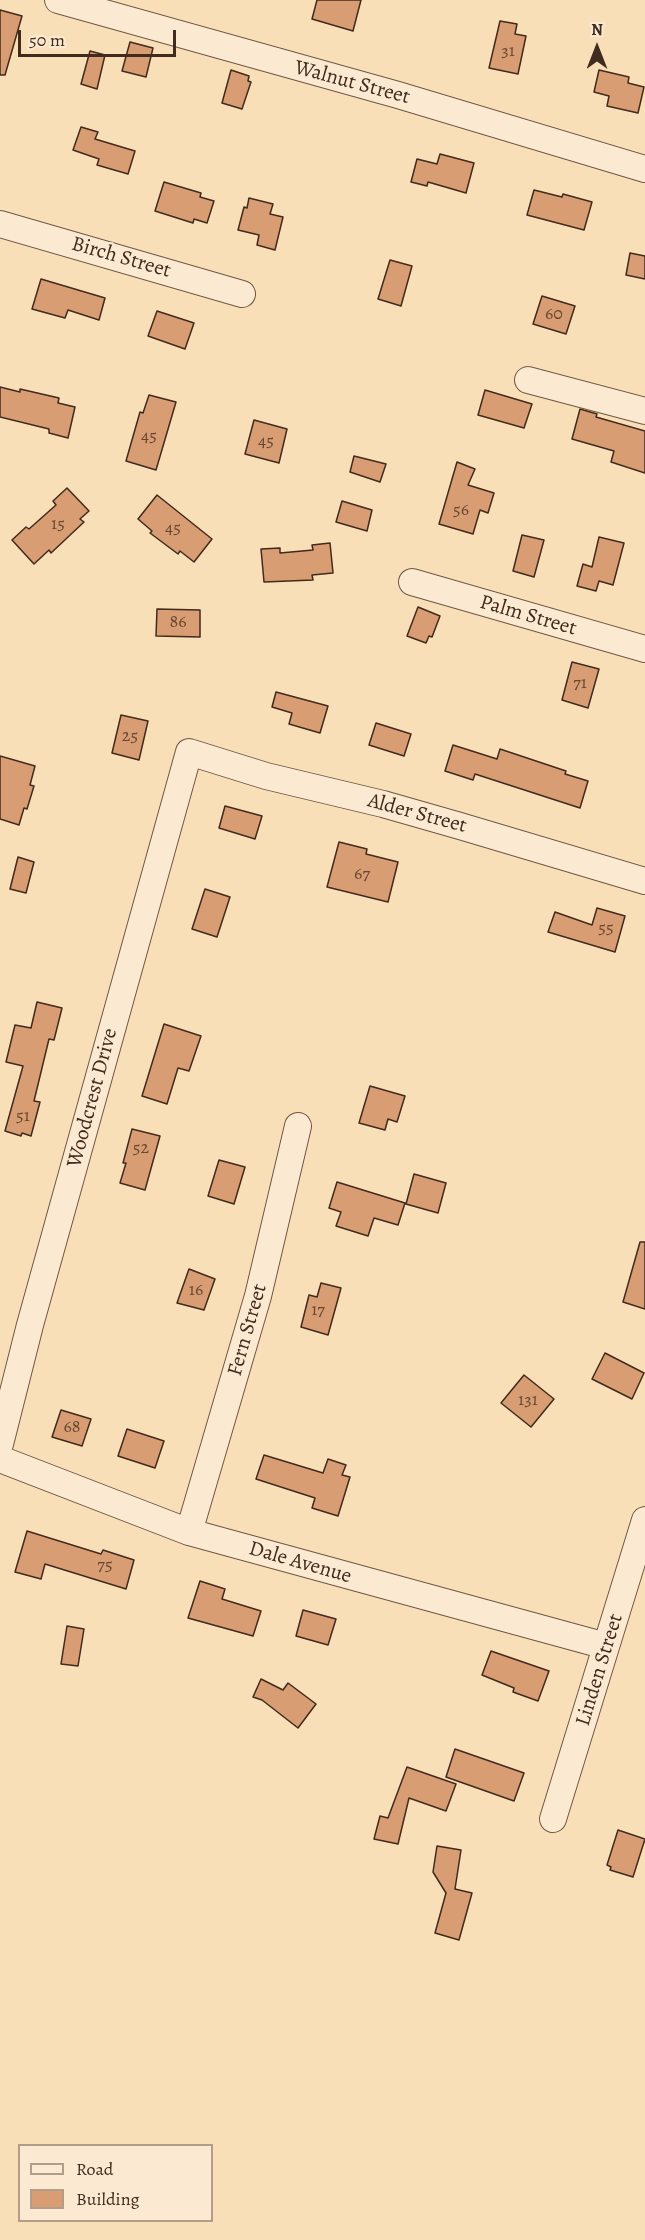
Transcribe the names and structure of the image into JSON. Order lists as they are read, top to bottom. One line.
{"streets":{"street":["Walnut Street","Birch Street","Palm Street","Alder Street","Woodcrest Drive","Fern Street","Dale Avenue","Linden Street"]},"crossings":[["Alder Street","Woodcrest Drive"],["Fern Street","Dale Avenue"],["Dale Avenue","Linden Street"]],"house_numbers":["31","60","45","45","56","15","45","86","71","25","67","55","51","52","16","17","131","68","75"],"legend":["Road","Building"],"scale_bar":"50 m","north":"top"}
